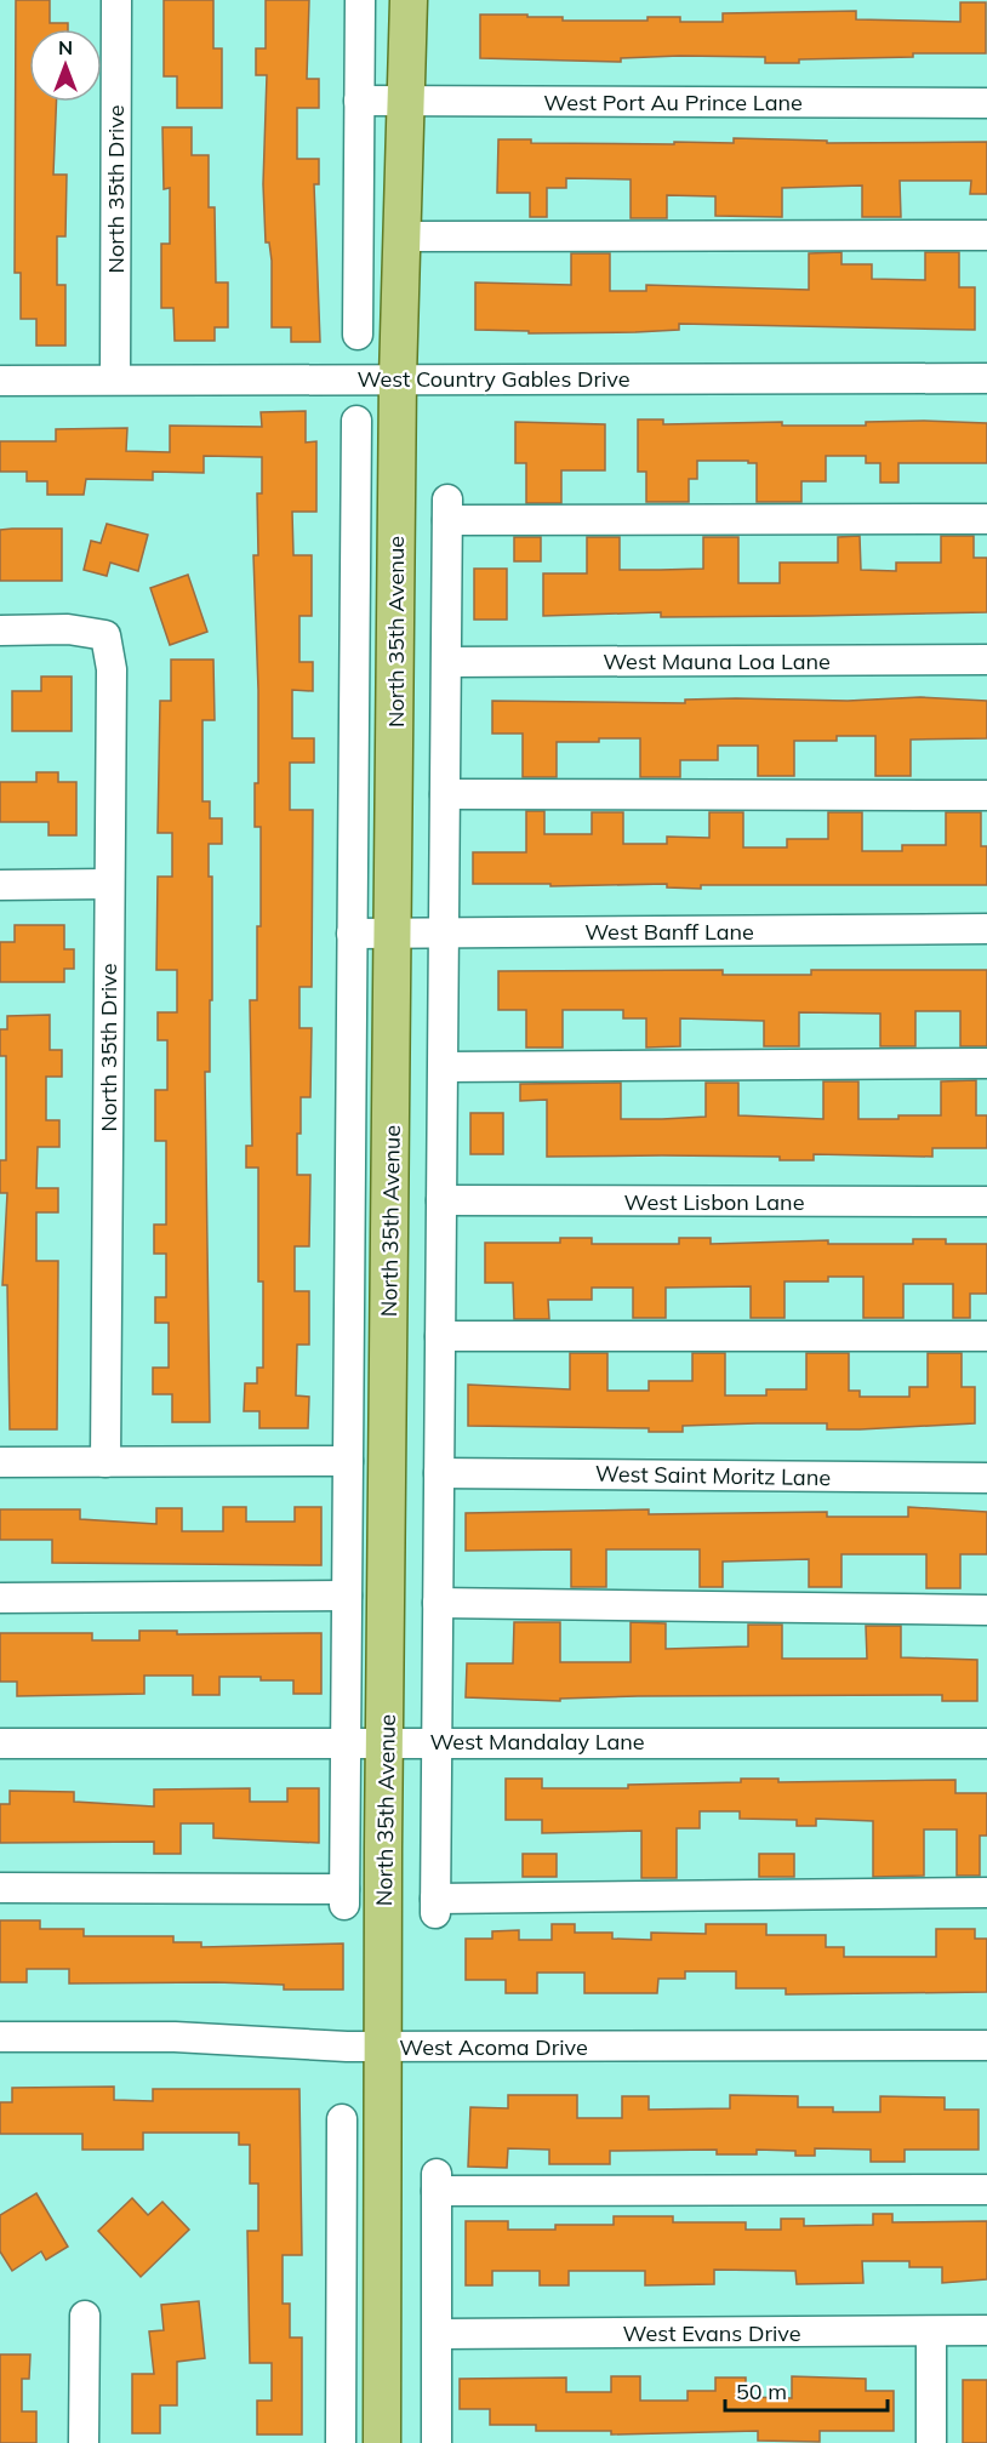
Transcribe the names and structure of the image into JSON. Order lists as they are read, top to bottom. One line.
{"streets":{"main road":["North 35th Avenue"],"street":["West Port Au Prince Lane","North 35th Drive","West Country Gables Drive","West Mauna Loa Lane","West Banff Lane","West Lisbon Lane","West Saint Moritz Lane","West Mandalay Lane","West Acoma Drive","West Evans Drive"]},"crossings":[["West Port Au Prince Lane","North 35th Avenue"],["North 35th Drive","West Country Gables Drive"],["West Country Gables Drive","North 35th Avenue"],["North 35th Avenue","West Banff Lane"],["North 35th Avenue","West Mandalay Lane"],["North 35th Avenue","West Acoma Drive"]],"scale_bar":"50 m","north":"top"}
